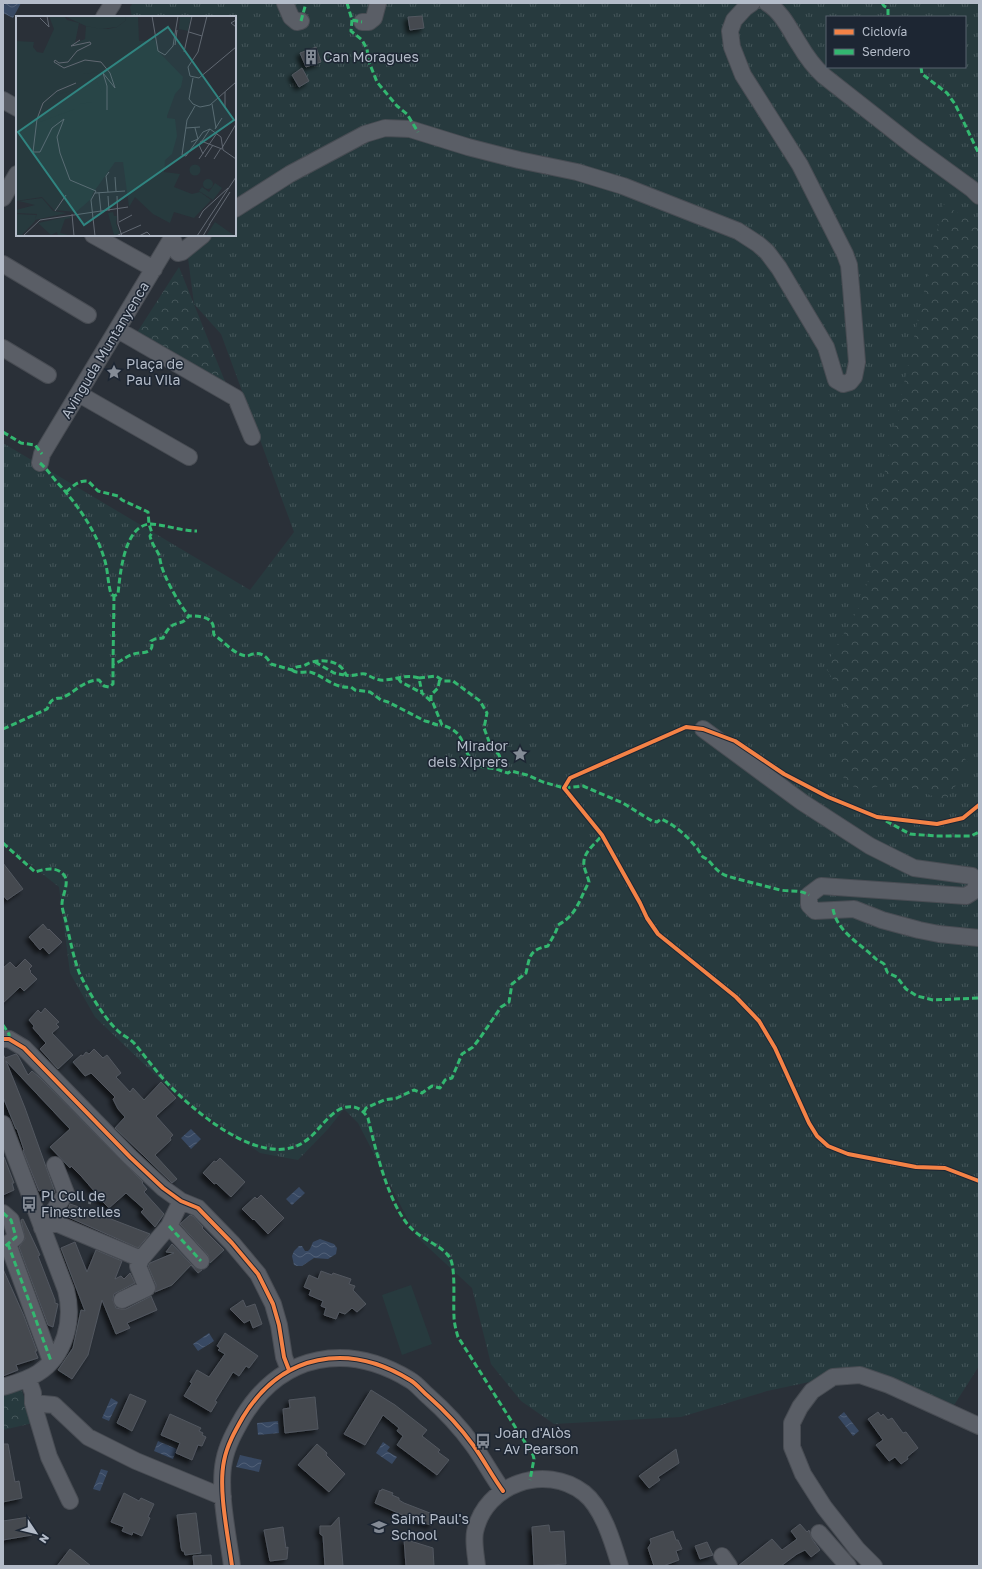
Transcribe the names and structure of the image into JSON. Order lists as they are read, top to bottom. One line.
{"streets":{"street":["Avinguda Muntanyenca"]},"places":{"building":["Can Moragues"],"place":["Plaça de Pau Vila","Mirador dels Xiprers"],"bus stop":["Pl Coll de Finestrelles","Joan d'Alòs - Av Pearson"],"school or university":["Saint Paul's School"]},"legend":["Ciclovía","Sendero"],"north":"bottom right"}
